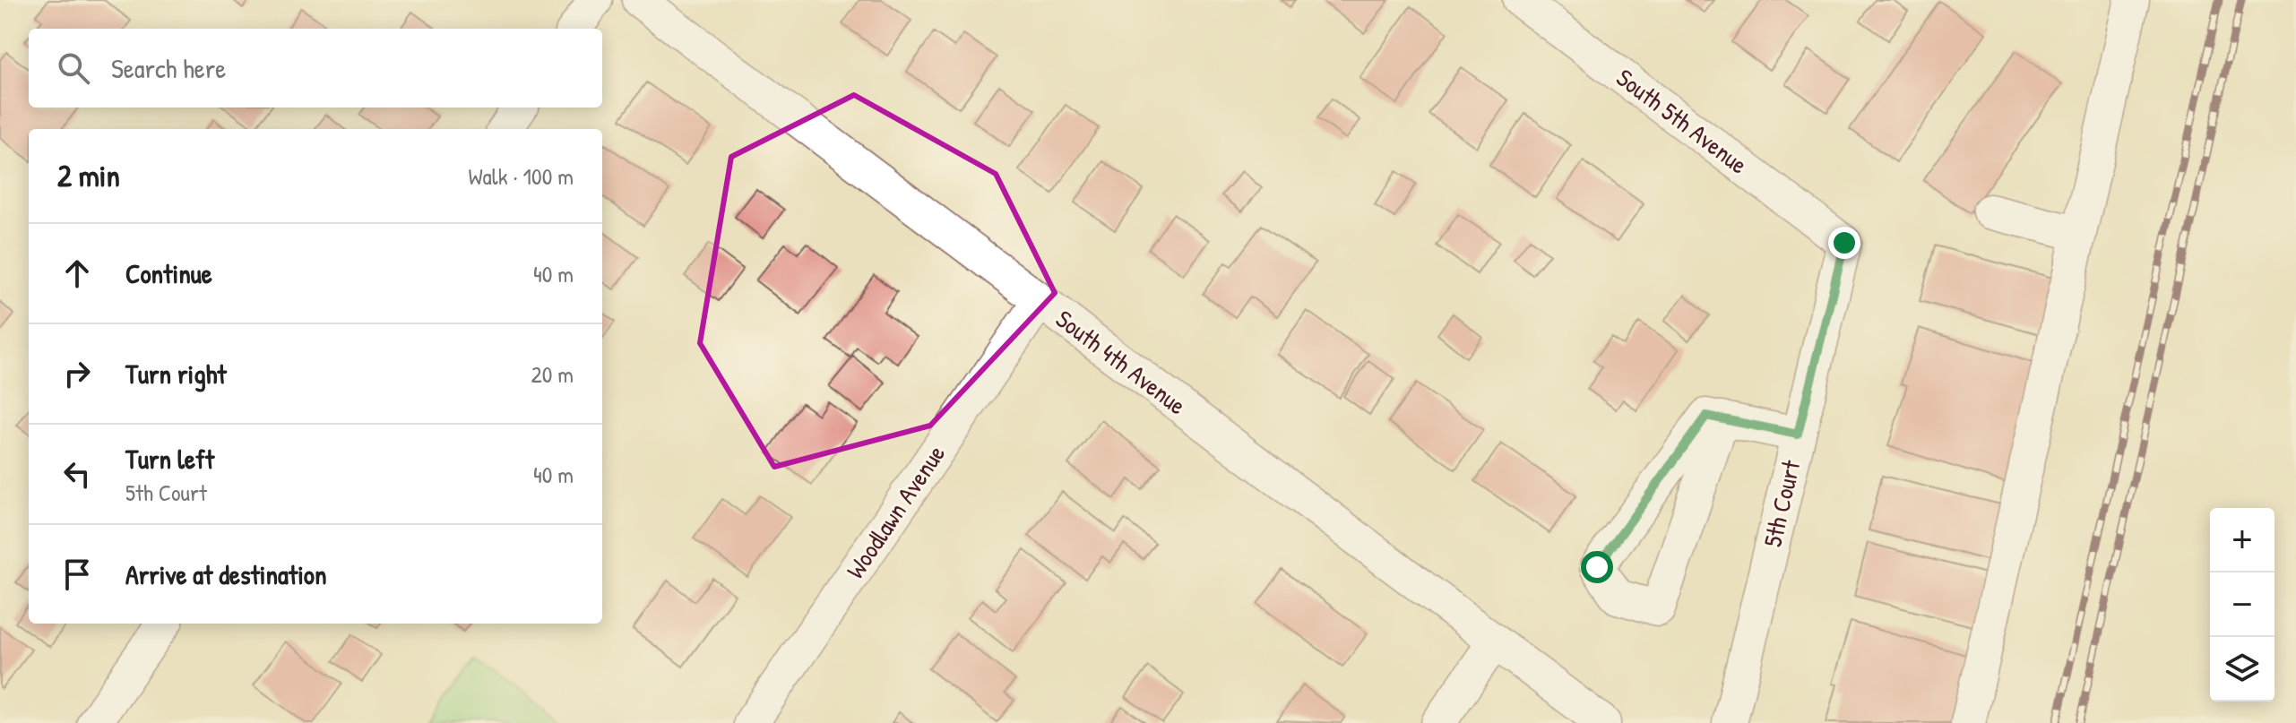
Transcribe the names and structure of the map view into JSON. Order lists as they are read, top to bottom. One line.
{"streets":{"street":["South 5th Avenue","South 4th Avenue","5th Court","Woodlawn Avenue"]},"crossings":[["South 5th Avenue","5th Court"],["South 4th Avenue","Woodlawn Avenue"]],"page":{"search":"Search here","heading":["2 min","Walk · 100 m"],"list":[["Continue","40 m"],["Turn right","20 m"],["Turn left","5th Court","40 m"],"Arrive at destination"],"map_buttons":["+","−"]}}
